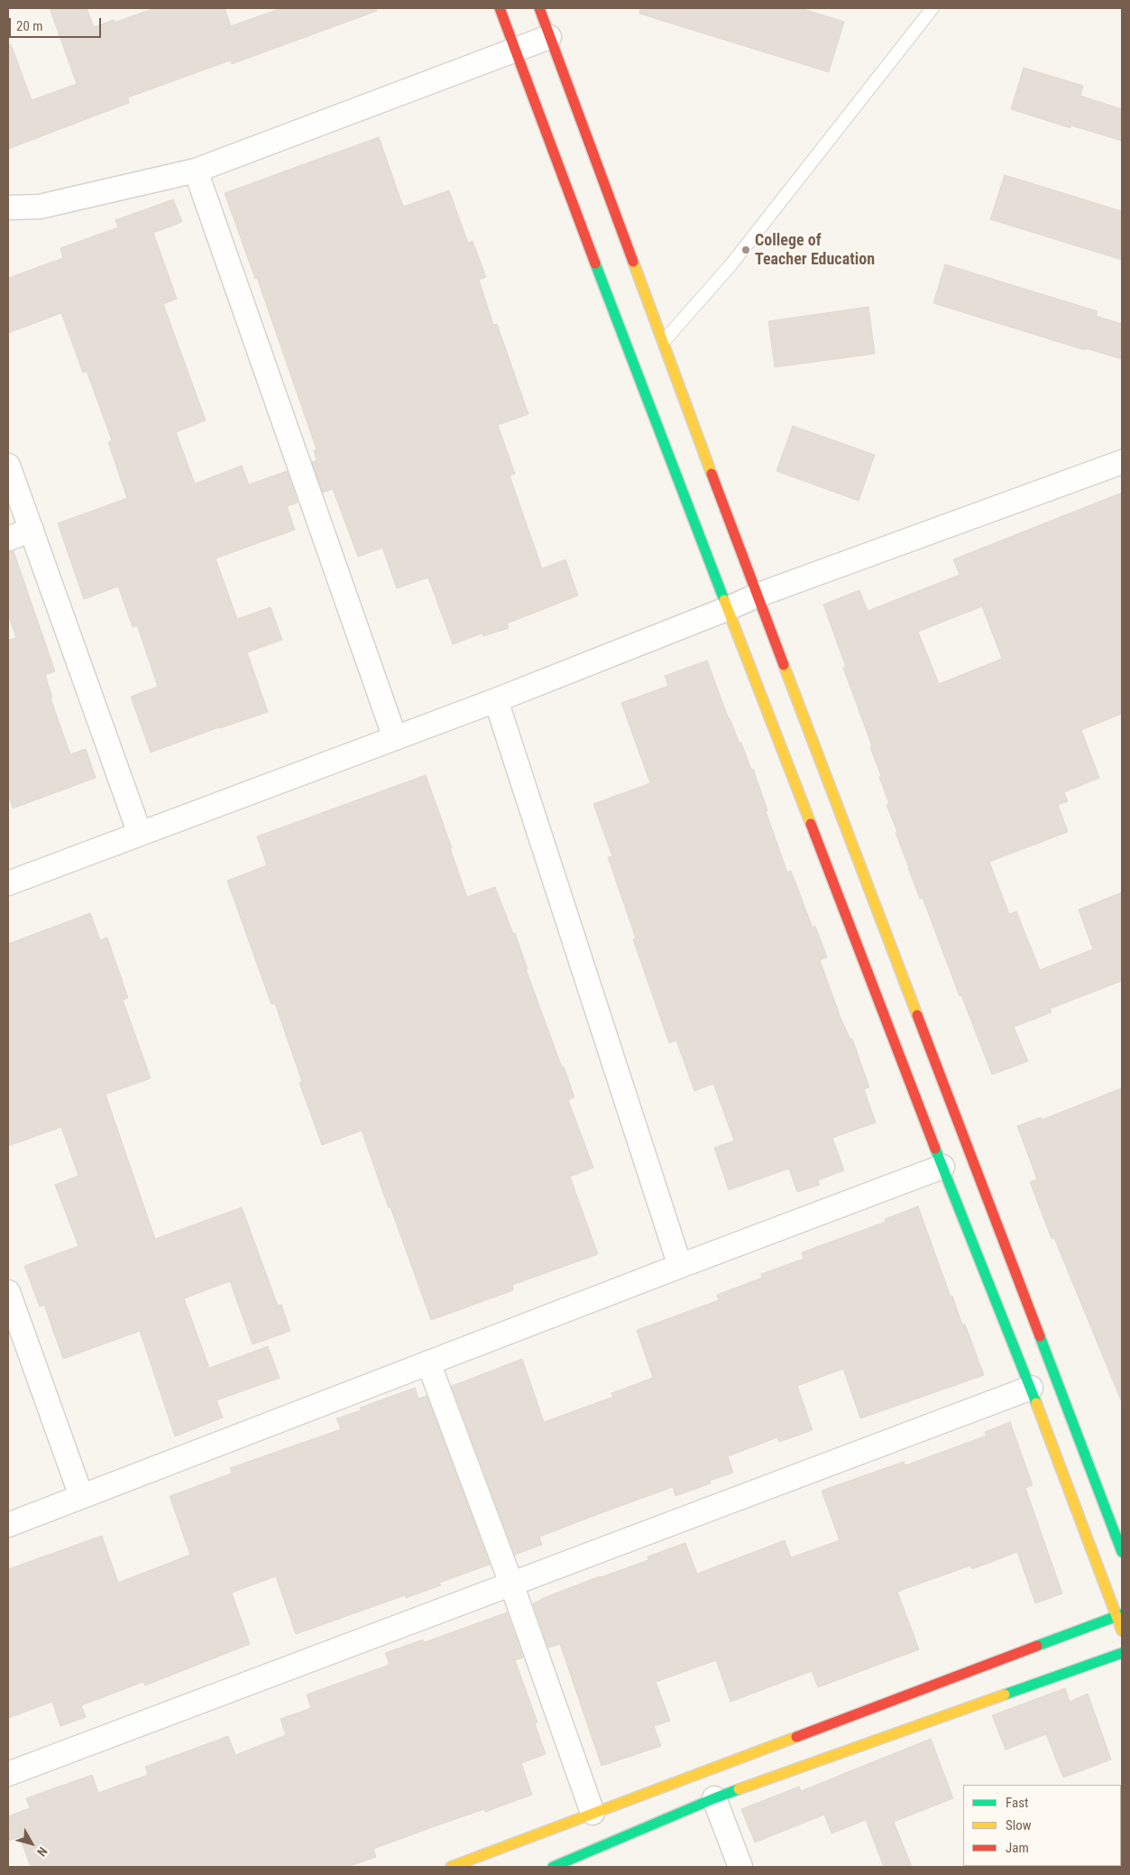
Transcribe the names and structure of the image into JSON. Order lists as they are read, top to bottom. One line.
{"places":["College of Teacher Education"],"legend":["Fast","Slow","Jam"],"scale_bar":"20 m","north":"bottom right"}
